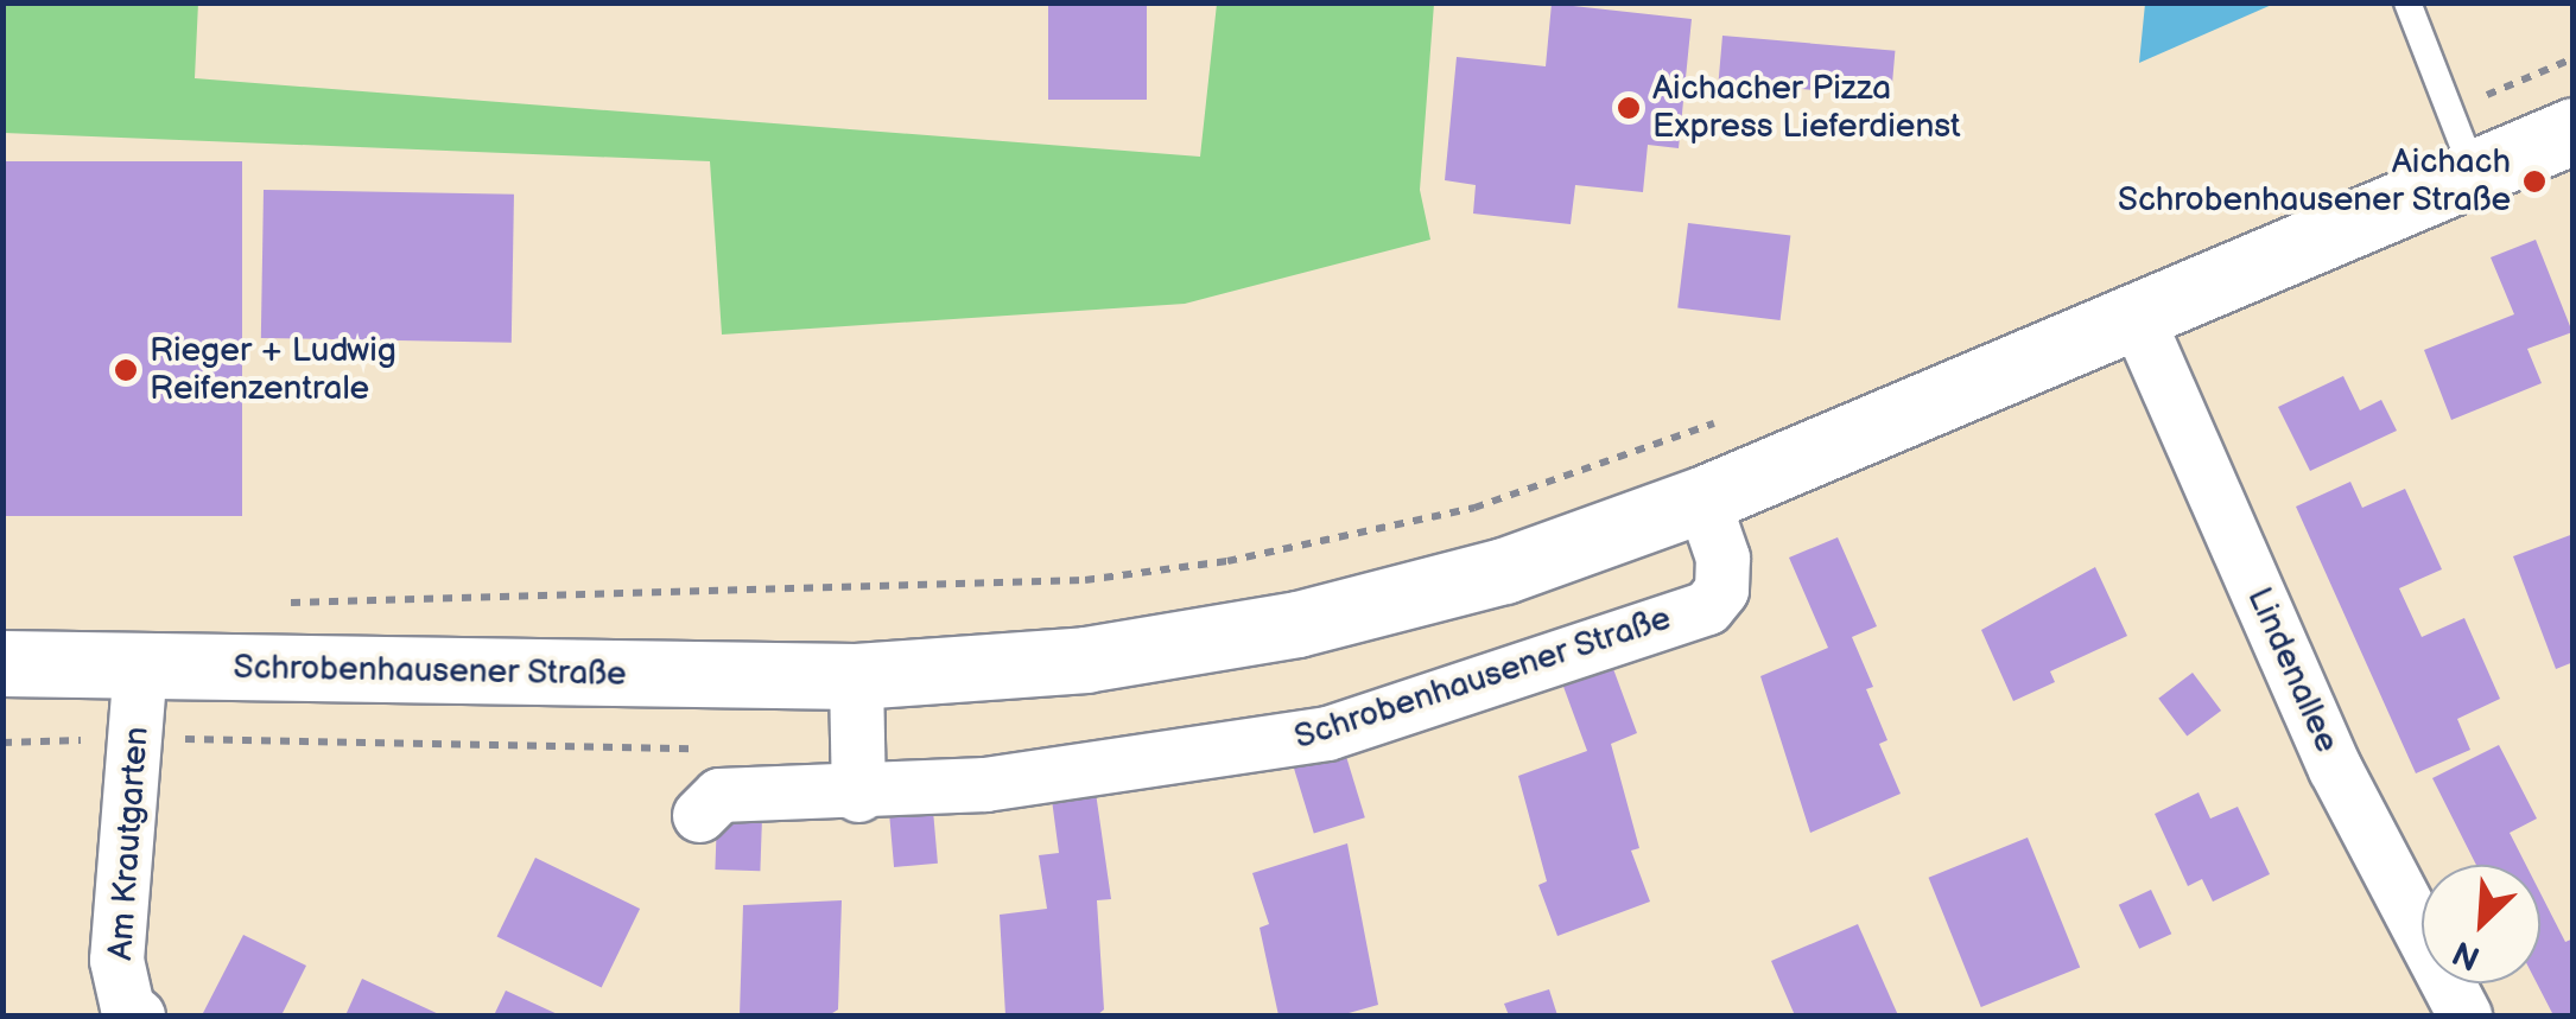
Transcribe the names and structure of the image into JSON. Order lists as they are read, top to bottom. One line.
{"streets":{"main road":["Schrobenhausener Straße"],"street":["Lindenallee","Am Krautgarten"]},"crossings":[["Lindenallee","Schrobenhausener Straße"],["Schrobenhausener Straße","Am Krautgarten"]],"places":["Aichacher Pizza Express Lieferdienst","Aichach Schrobenhausener Straße","Rieger + Ludwig Reifenzentrale"],"north":"bottom left"}
